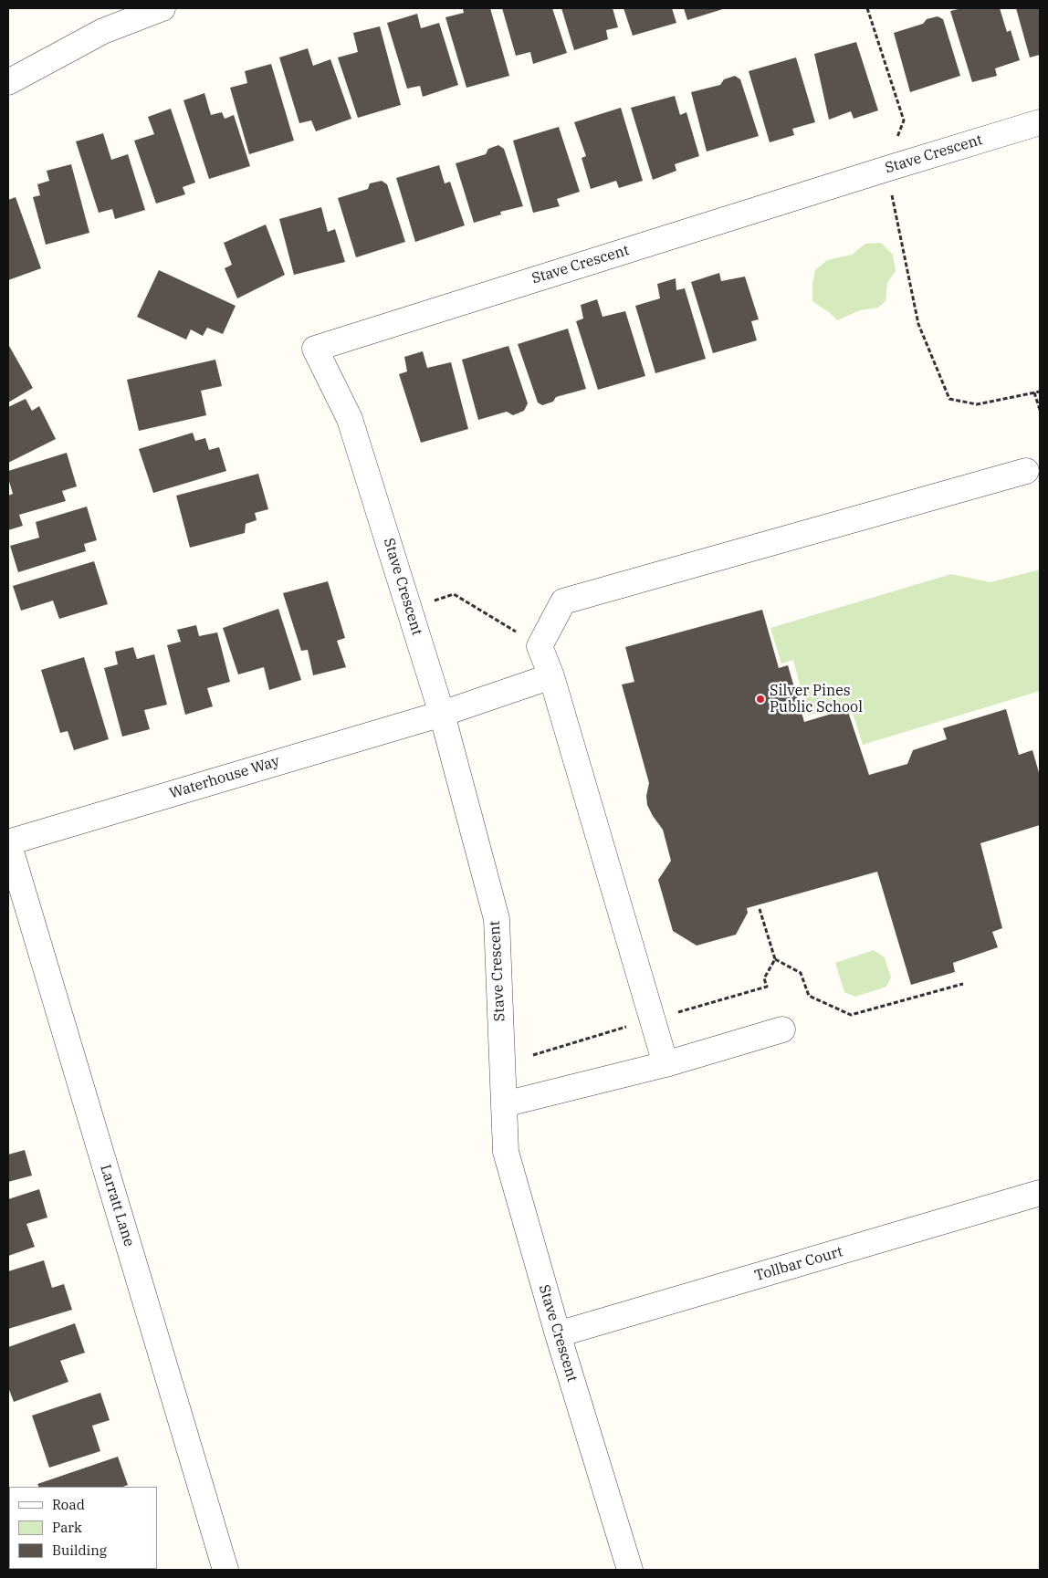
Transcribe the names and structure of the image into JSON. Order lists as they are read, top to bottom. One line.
{"streets":{"street":["Stave Crescent","Waterhouse Way","Larratt Lane","Tollbar Court"]},"crossings":[["Stave Crescent","Waterhouse Way"],["Stave Crescent","Tollbar Court"],["Waterhouse Way","Larratt Lane"]],"places":["Silver Pines Public School"],"legend":["Road","Park","Building"]}
